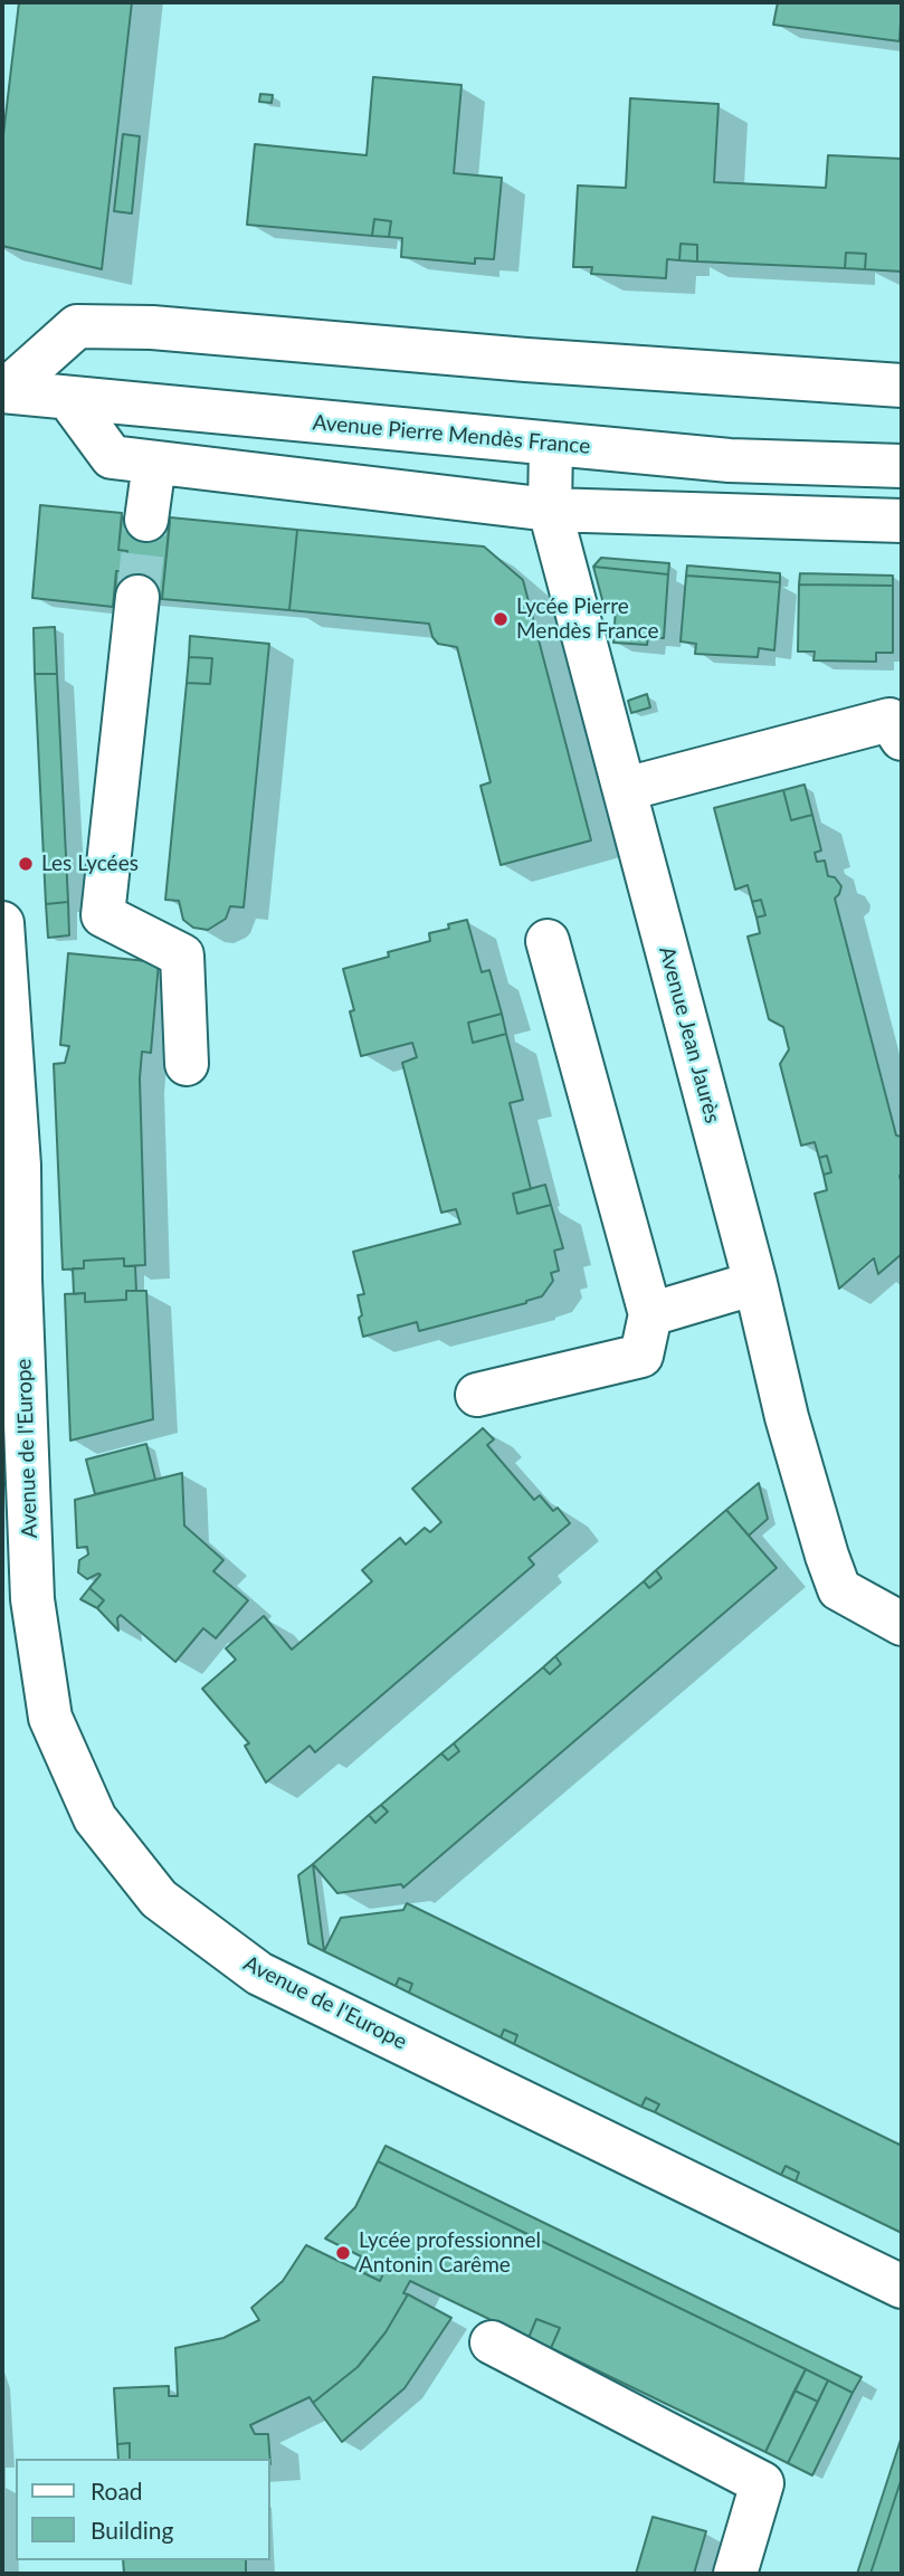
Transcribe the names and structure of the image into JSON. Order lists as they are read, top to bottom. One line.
{"streets":{"street":["Avenue Pierre Mendès France","Avenue Jean Jaurès","Avenue de l'Europe"]},"crossings":[["Avenue Pierre Mendès France","Avenue Jean Jaurès"]],"places":["Lycée Pierre Mendès France","Les Lycées","Lycée professionnel Antonin Carême"],"legend":["Road","Building"]}
